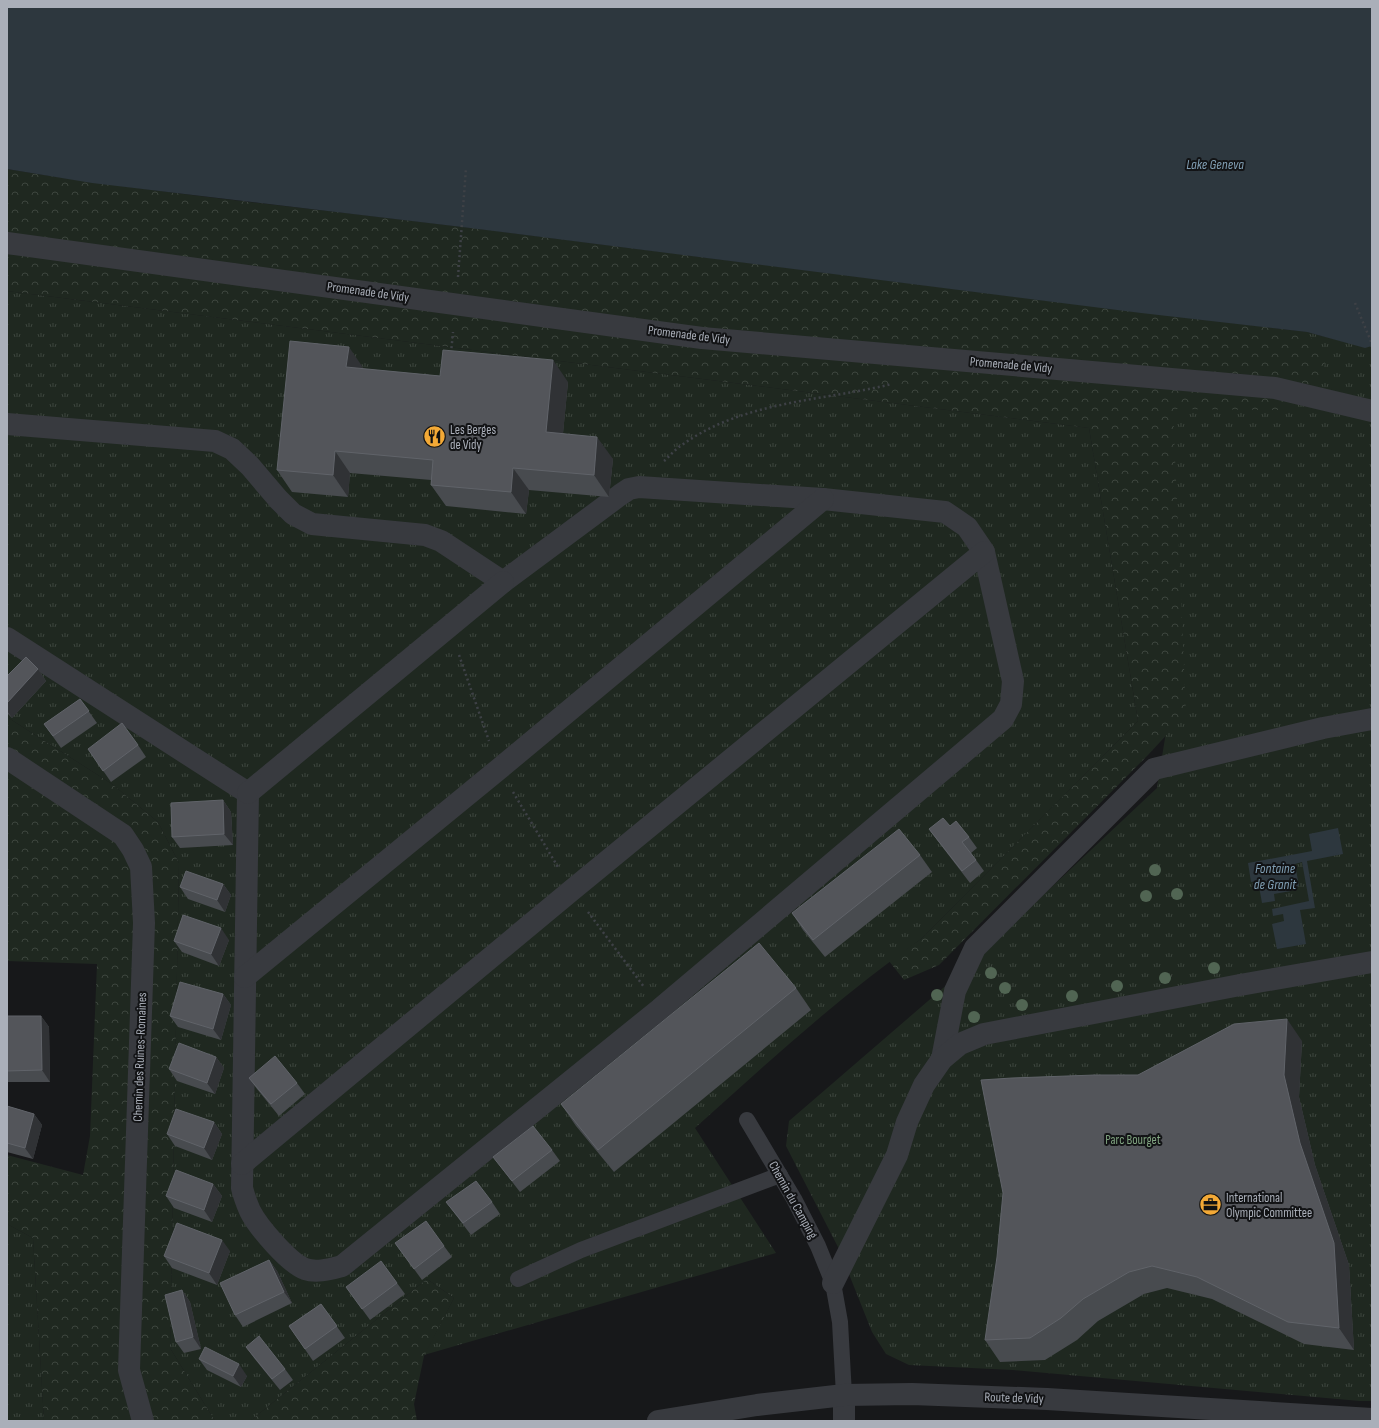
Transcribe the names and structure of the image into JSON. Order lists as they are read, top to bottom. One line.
{"streets":{"street":["Promenade de Vidy","Chemin des Ruines-Romaines","Route de Vidy"],"lane":["Chemin du Camping"]},"crossings":[["Chemin du Camping","Route de Vidy"]],"water":["Lake Geneva","Fontaine de Granit"],"parks":["Parc Bourget"],"places":{"restaurant":["Les Berges de Vidy"],"office":["International Olympic Committee"]}}
